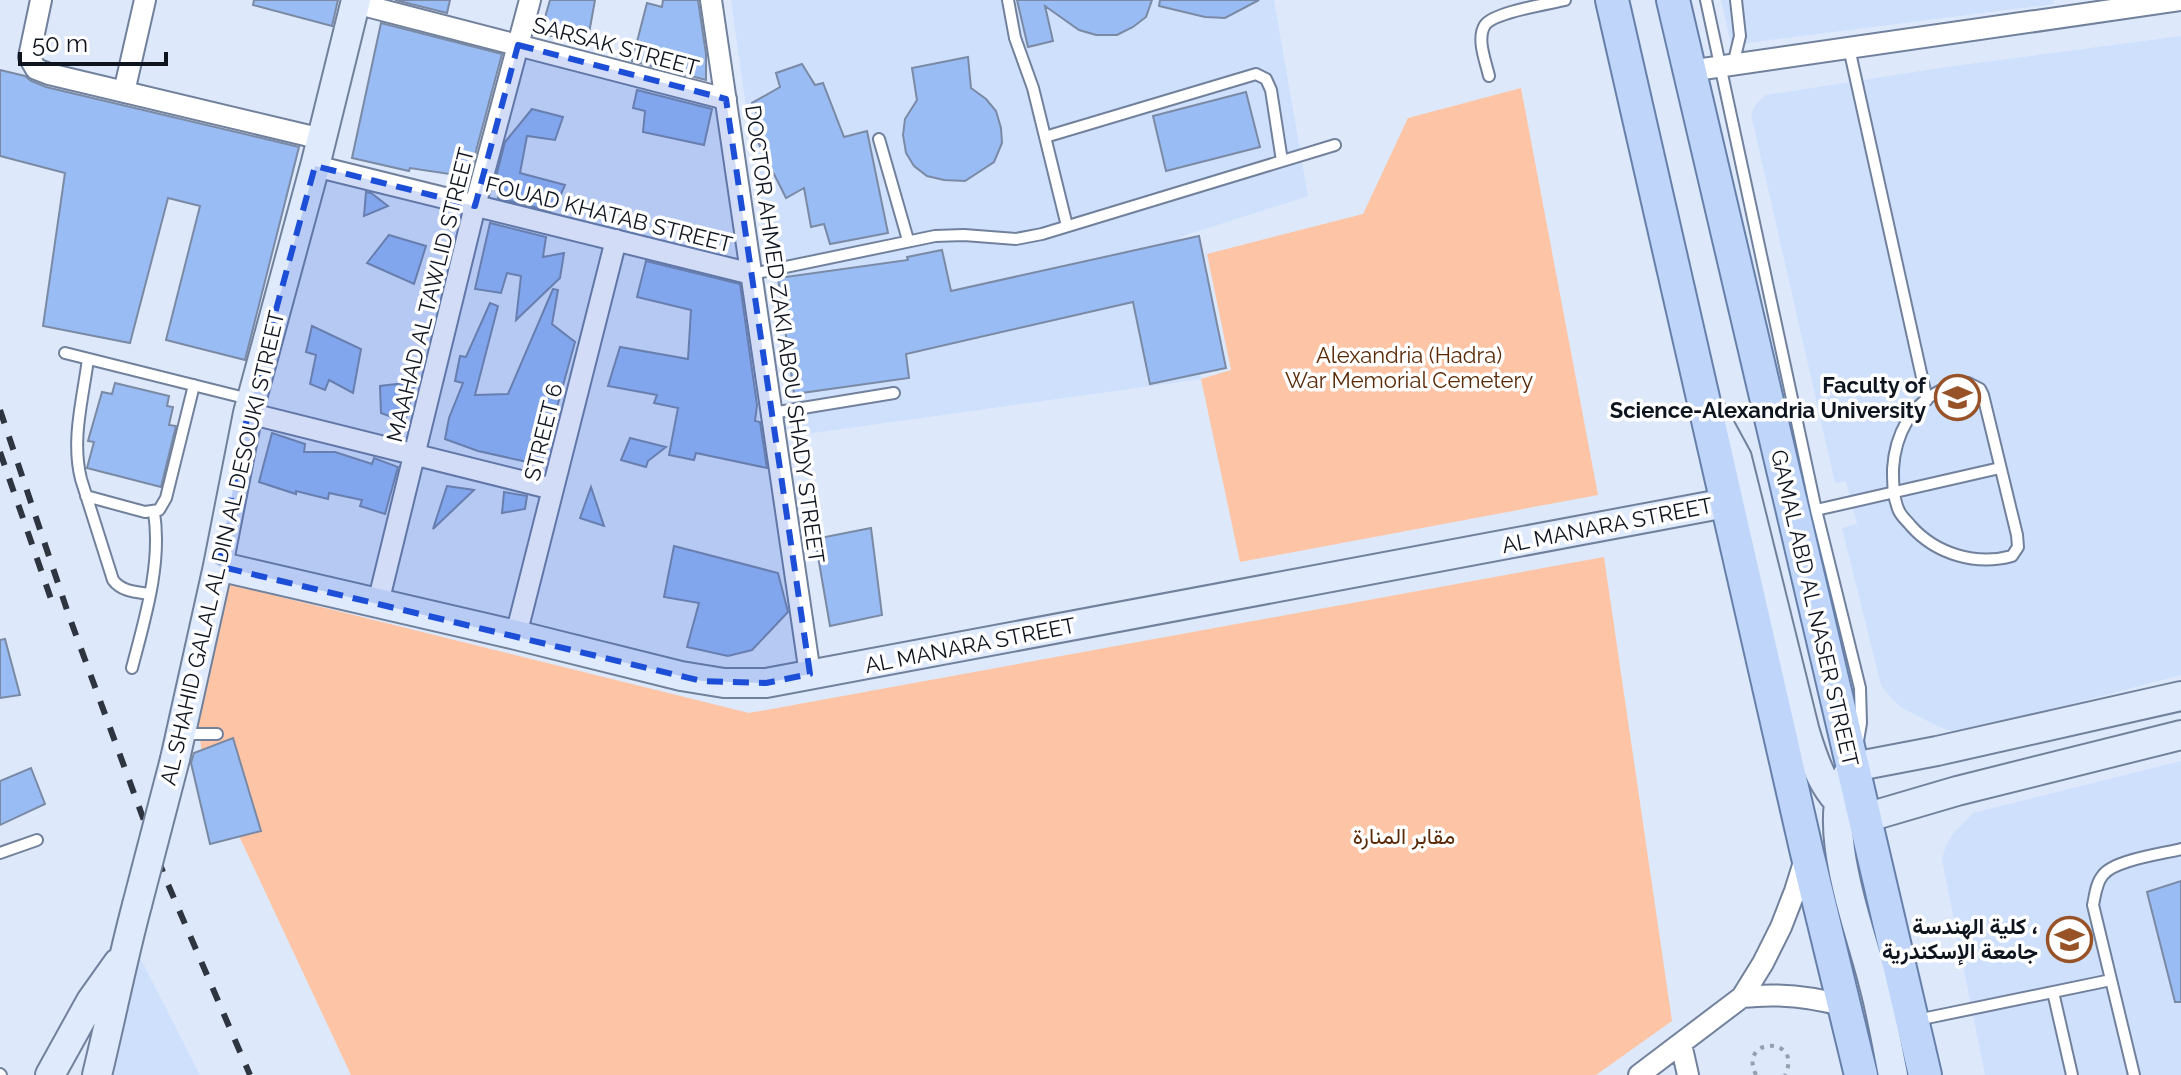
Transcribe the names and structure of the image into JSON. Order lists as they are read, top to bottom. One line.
{"streets":{"main road":["AL MANARA STREET","AL SHAHID GALAL AL DIN AL DESOUKI STREET","GAMAL ABD AL NASER STREET"],"street":["SARSAK STREET","FOUAD KHATAB STREET","MAAHAD AL TAWLID STREET","DOCTOR AHMED ZAKI ABOU SHADY STREET","STREET 6"]},"crossings":[["SARSAK STREET","MAAHAD AL TAWLID STREET"],["SARSAK STREET","DOCTOR AHMED ZAKI ABOU SHADY STREET"],["SARSAK STREET","AL SHAHID GALAL AL DIN AL DESOUKI STREET"],["FOUAD KHATAB STREET","MAAHAD AL TAWLID STREET"],["FOUAD KHATAB STREET","DOCTOR AHMED ZAKI ABOU SHADY STREET"],["FOUAD KHATAB STREET","STREET 6"],["FOUAD KHATAB STREET","AL SHAHID GALAL AL DIN AL DESOUKI STREET"],["MAAHAD AL TAWLID STREET","AL MANARA STREET"],["DOCTOR AHMED ZAKI ABOU SHADY STREET","AL MANARA STREET"],["STREET 6","AL MANARA STREET"],["AL MANARA STREET","AL SHAHID GALAL AL DIN AL DESOUKI STREET"]],"parks":["Alexandria (Hadra) War Memorial Cemetery","مقابر المنارة"],"places":{"school or university":["Faculty of Science-Alexandria University","كلية الهندسة ، جامعة الإسكندرية"]},"scale_bar":"50 m"}
